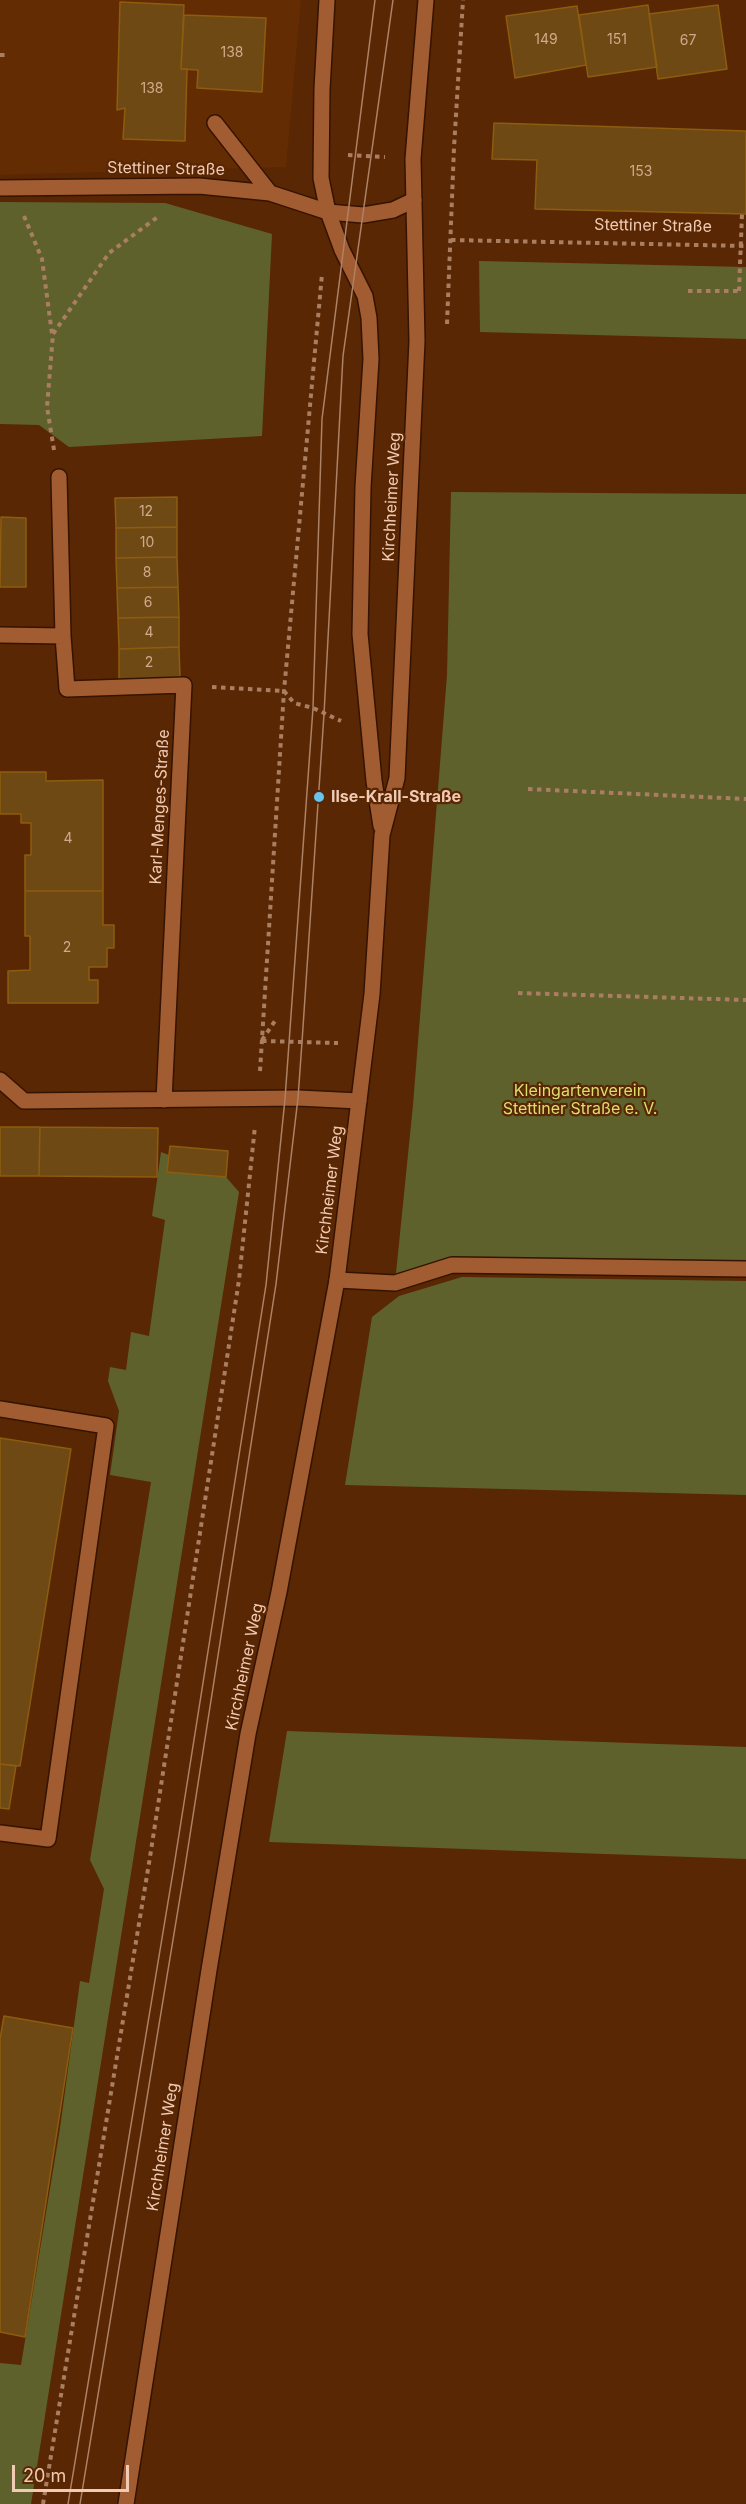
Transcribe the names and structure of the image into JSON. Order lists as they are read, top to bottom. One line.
{"streets":{"street":["Stettiner Straße","Kirchheimer Weg","Karl-Menges-Straße"]},"crossings":[["Stettiner Straße","Kirchheimer Weg"]],"parks":["Kleingartenverein Stettiner Straße e. V."],"places":["Ilse-Krall-Straße"],"house_numbers":["149","151","67","138","138","153","12","10","8","6","4","2","4","2"],"scale_bar":"20 m"}
